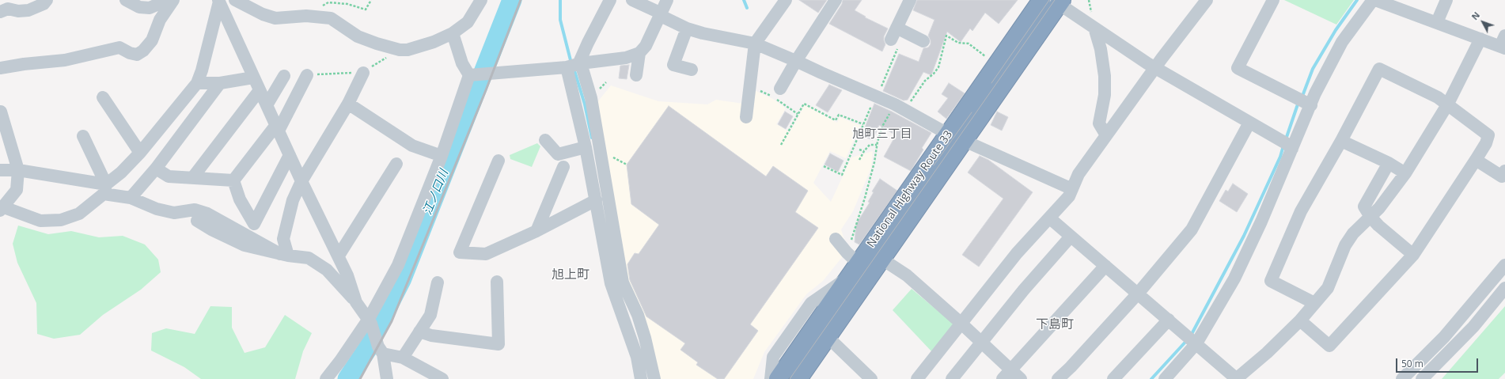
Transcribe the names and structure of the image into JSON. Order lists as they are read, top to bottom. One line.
{"streets":{"highway":["National Highway Route 33"]},"districts":["旭町三丁目","旭上町","下島町"],"water":["江ノ口川"],"scale_bar":"50 m","north":"top left"}
